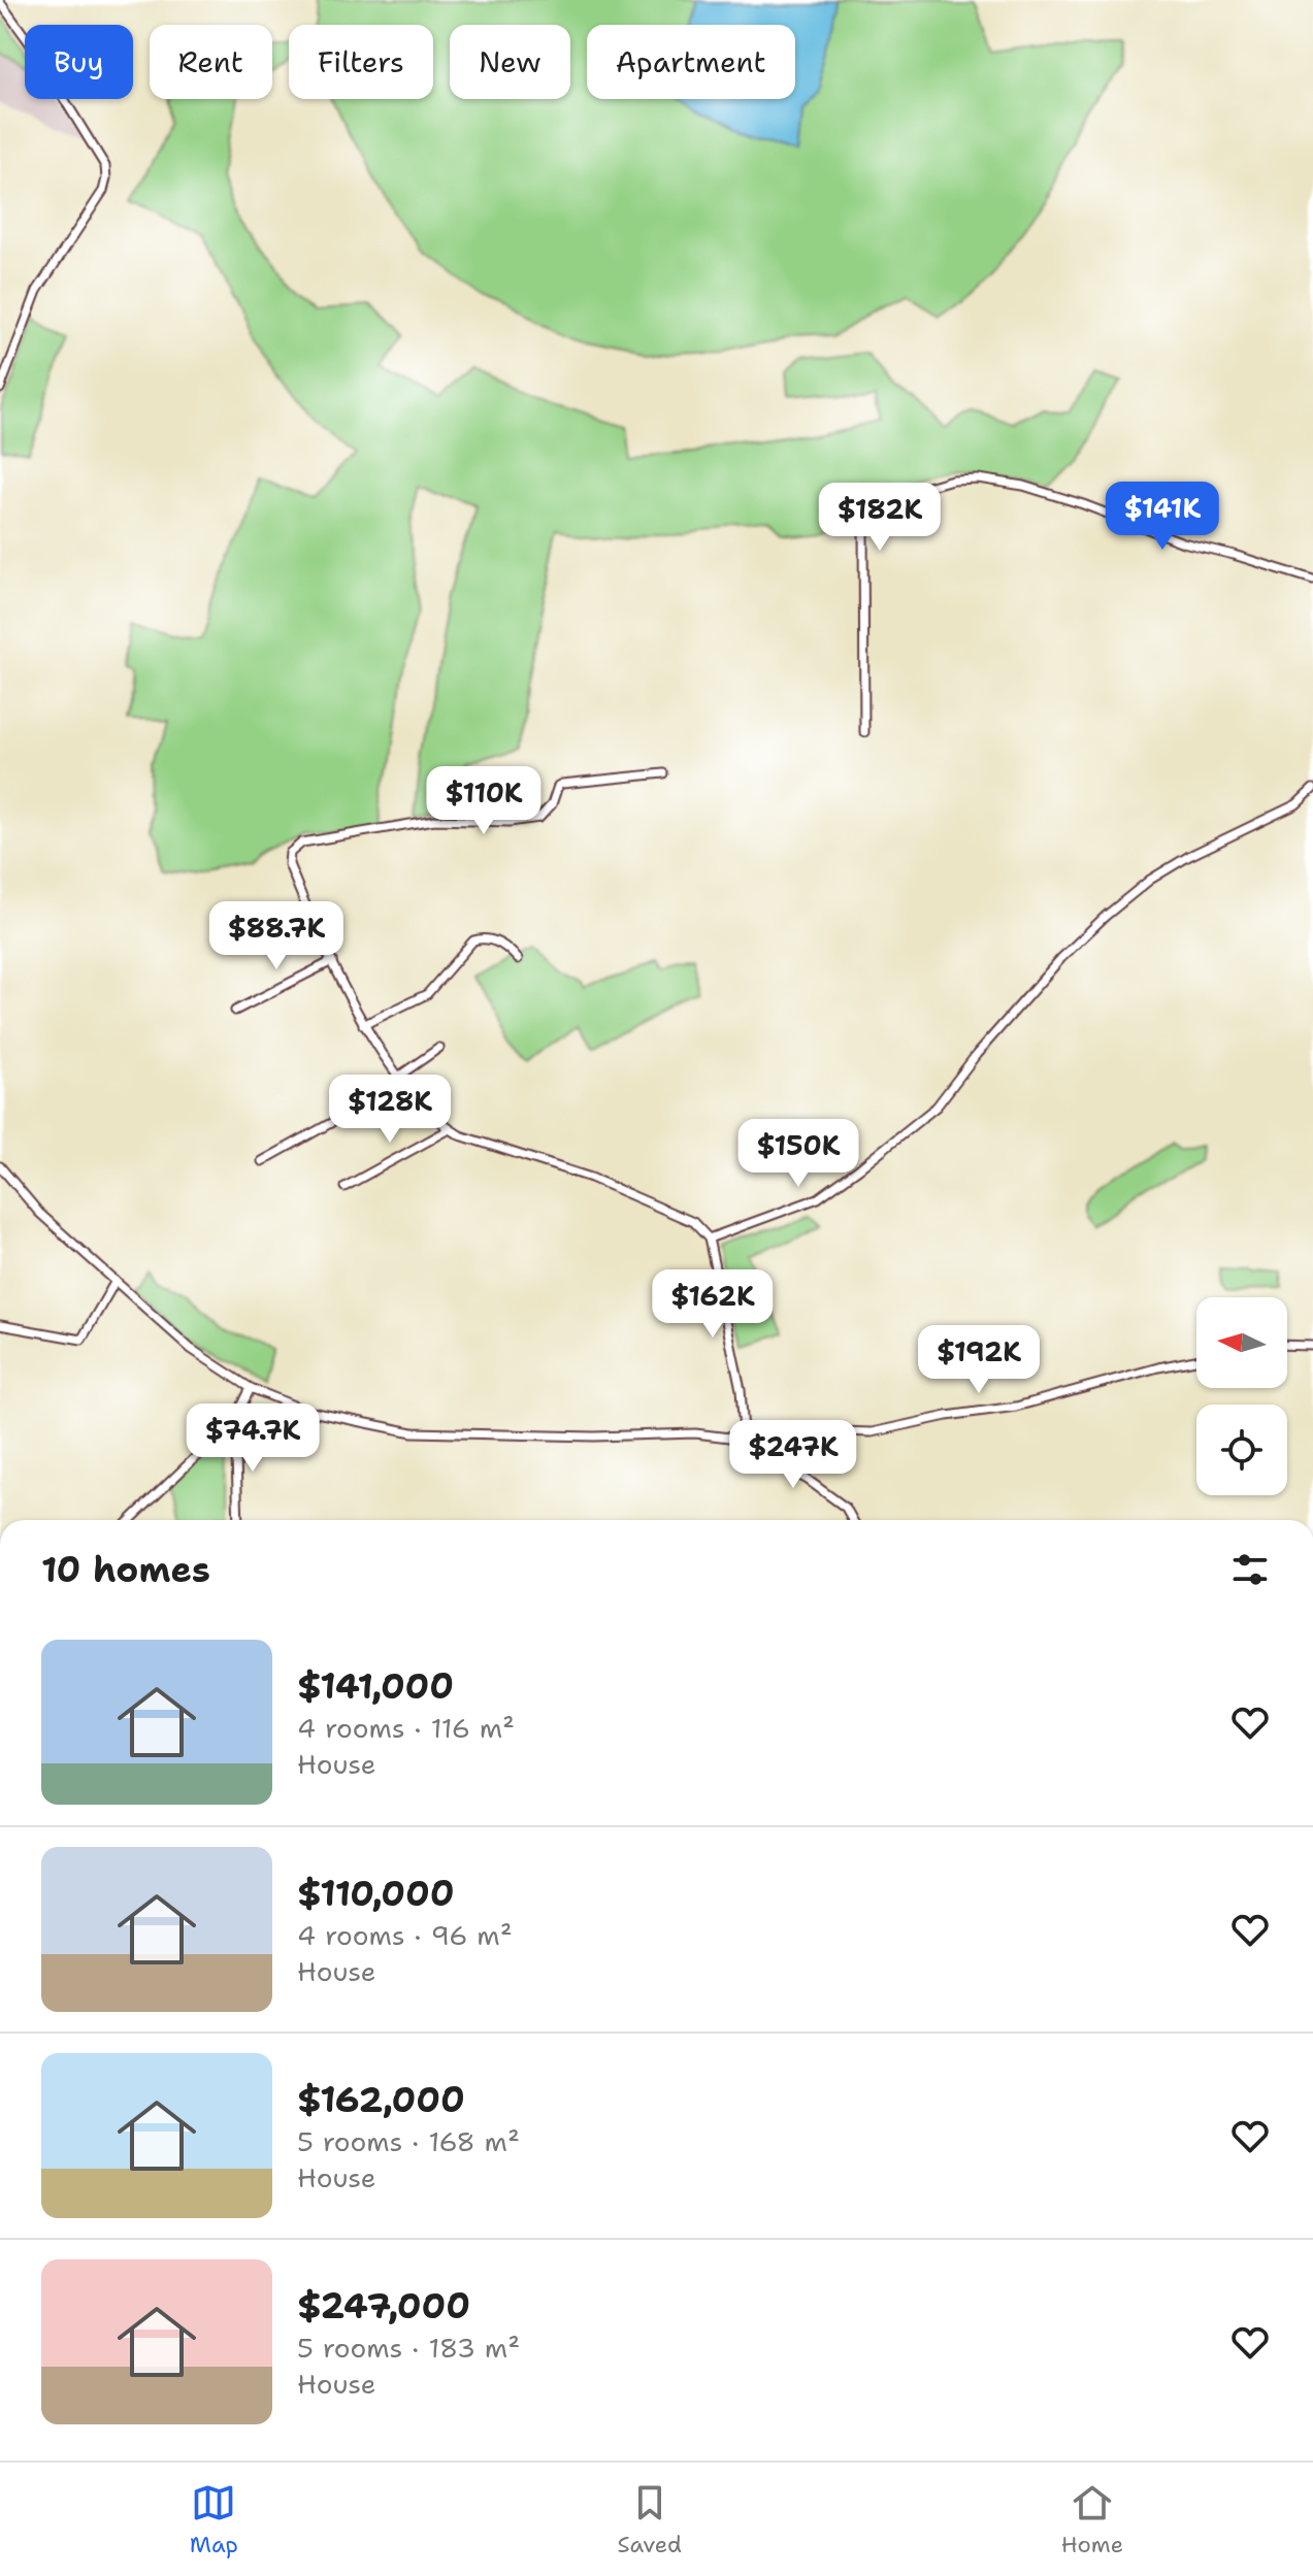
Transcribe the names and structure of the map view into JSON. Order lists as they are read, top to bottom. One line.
{"north":"left","page":{"chip":["Buy","Rent","Filters","New","Apartment"],"price":["$141K","$182K","$110K","$88.7K","$128K","$150K","$162K","$192K","$74.7K","$247K"],"heading":"10 homes","list":[{"name":"$141,000","note":"4 rooms · 116 m² · House"},{"name":"$110,000","note":"4 rooms · 96 m² · House"},{"name":"$162,000","note":"5 rooms · 168 m² · House"},{"name":"$247,000","note":"5 rooms · 183 m² · House"}],"tabs":["Map","Saved","Home"]}}
